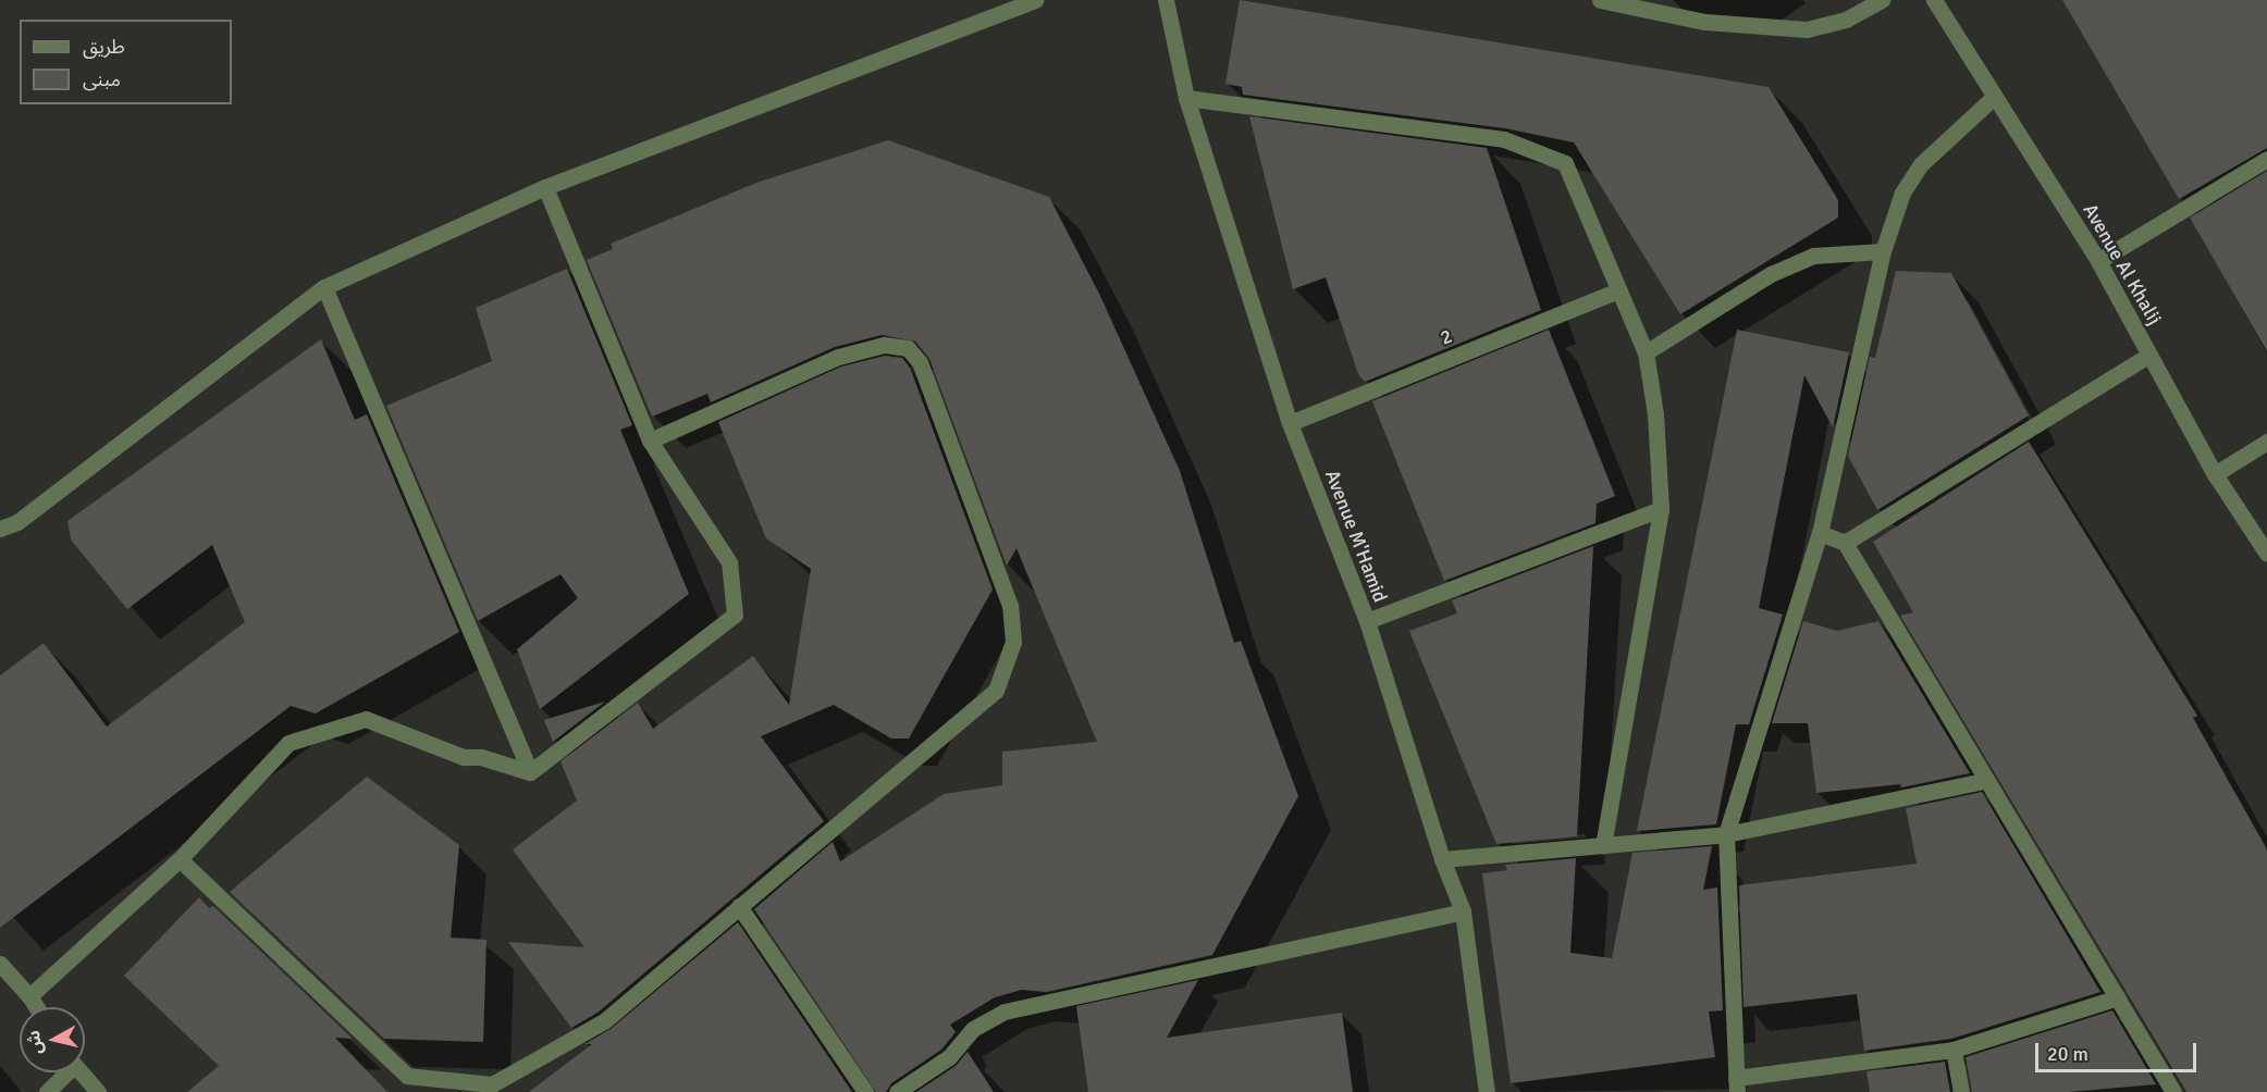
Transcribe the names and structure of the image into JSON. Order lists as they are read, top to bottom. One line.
{"streets":{"street":["Avenue Al Khalij","2","Avenue M'Hamid"]},"crossings":[["2","Avenue M'Hamid"]],"legend":["طريق","مبنى"],"scale_bar":"20 m","north":"left"}
